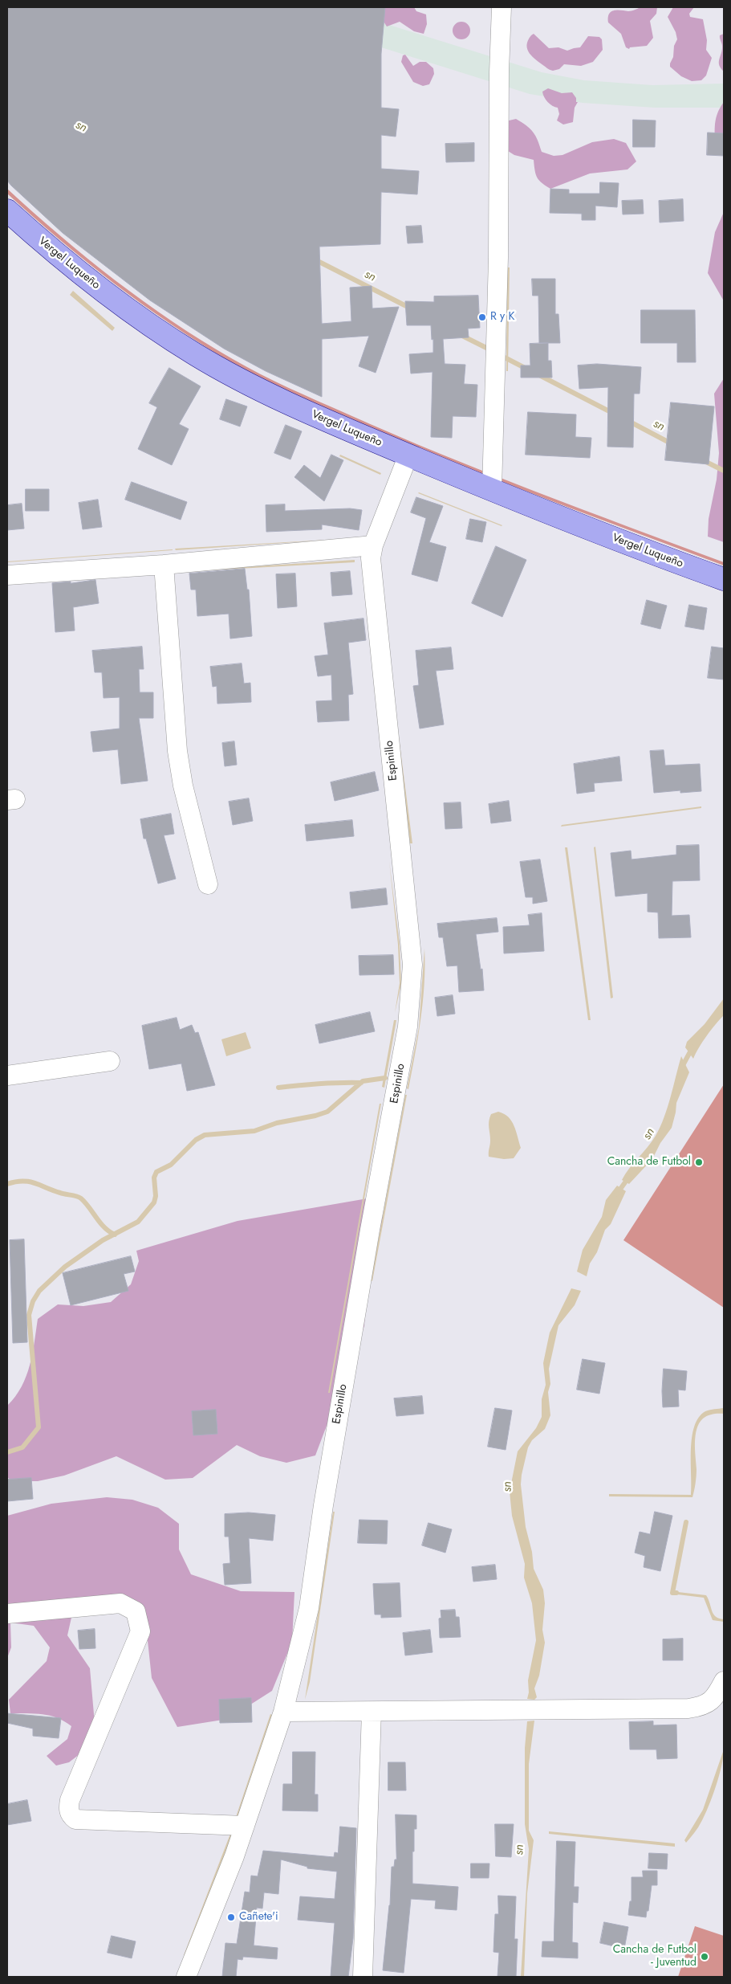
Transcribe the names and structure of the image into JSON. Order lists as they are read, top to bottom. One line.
{"streets":{"main road":["Vergel Luqueño"],"street":["Espinillo"]},"crossings":[["Vergel Luqueño","Espinillo"]],"water":["sn"],"places":["R y K","Cancha de Futbol","Cañete'i","Cancha de Futbol - Juventud"]}
